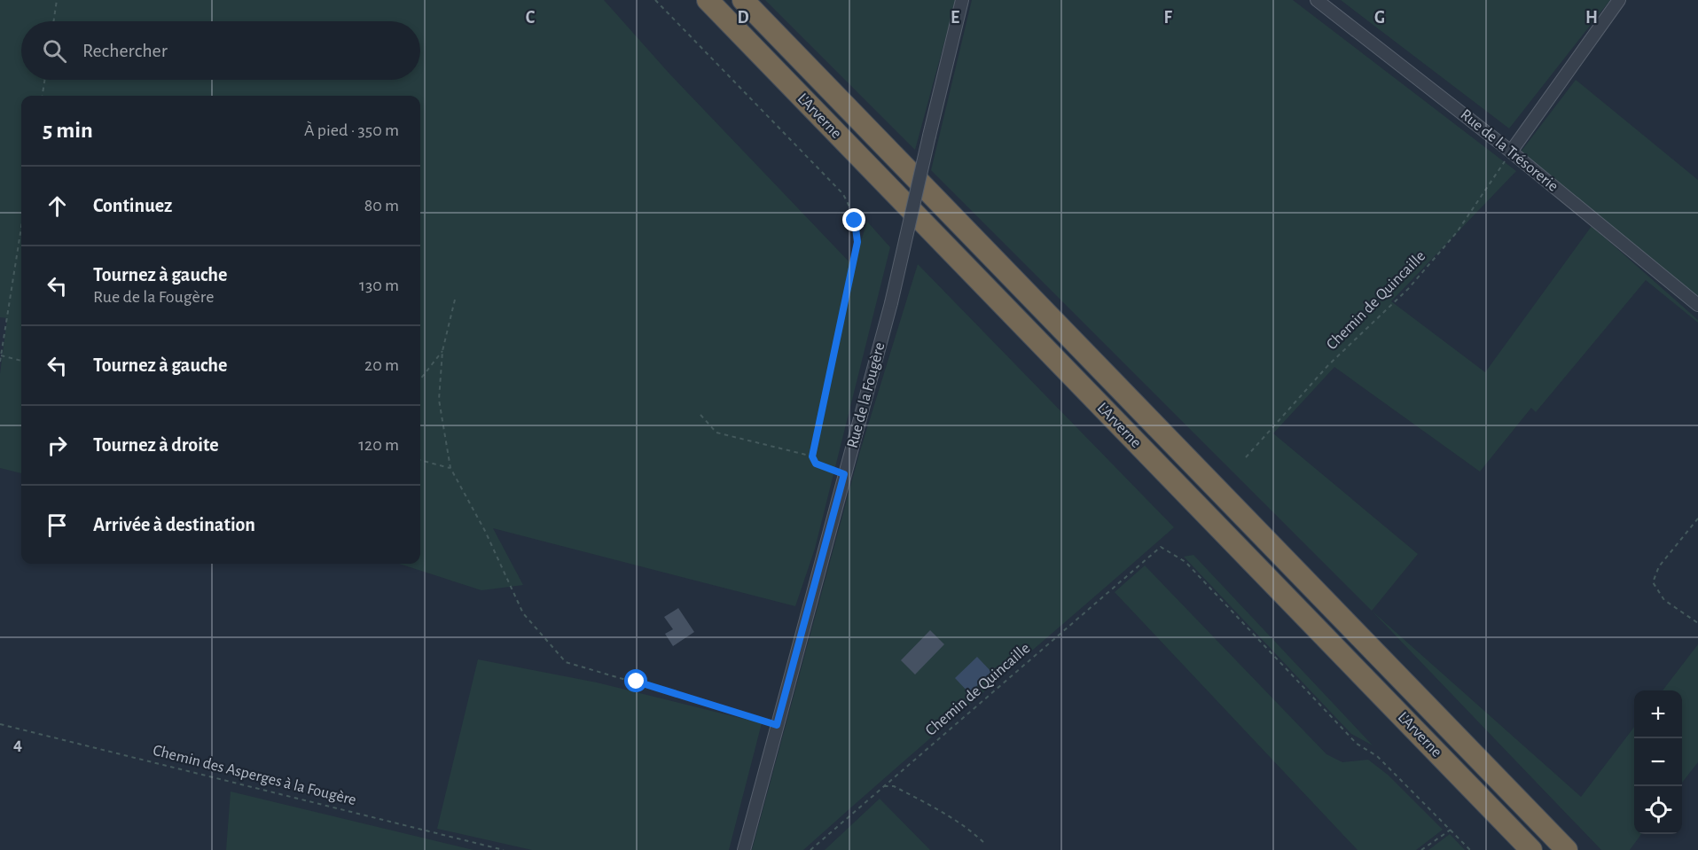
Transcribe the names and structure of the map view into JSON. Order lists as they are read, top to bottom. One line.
{"streets":{"highway":["L'Arverne"],"street":["Rue de la Trésorerie","Rue de la Fougère"],"path":["Chemin de Quincaille","Chemin des Asperges à la Fougère"]},"crossings":[["Rue de la Trésorerie","Chemin de Quincaille"]],"page":{"search":"Rechercher","heading":["5 min","À pied · 350 m"],"list":[["Continuez","80 m"],["Tournez à gauche","Rue de la Fougère","130 m"],["Tournez à gauche","20 m"],["Tournez à droite","120 m"],"Arrivée à destination"],"map_buttons":["+","−"]},"grid":{"columns":["C","D","E","F","G","H"],"rows":["4"]}}
